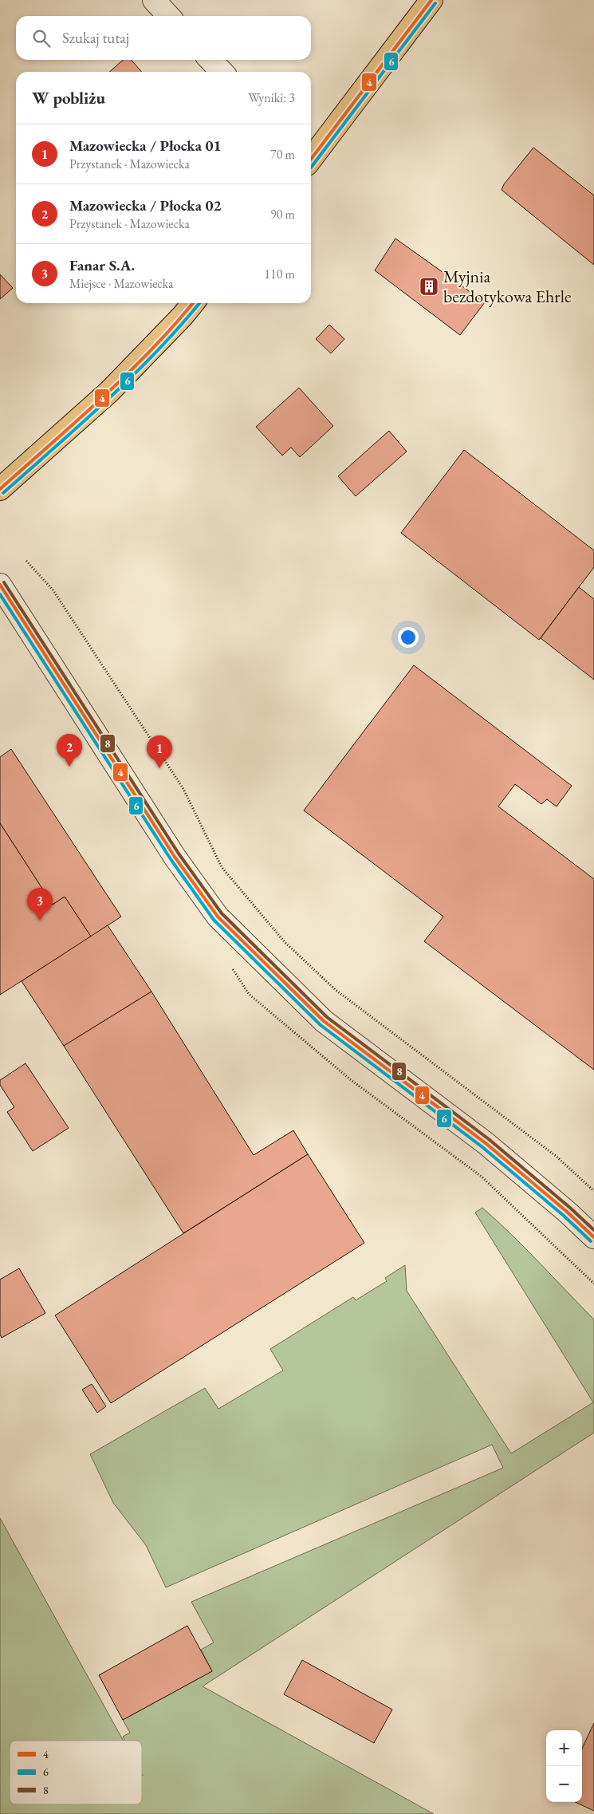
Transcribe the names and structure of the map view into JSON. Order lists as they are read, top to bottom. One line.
{"places":{"building":["Myjnia bezdotykowa Ehrle"]},"lines":["transit line 4","transit line 6","transit line 8"],"legend":["4","6","8"],"page":{"search":"Szukaj tutaj","heading":["W pobliżu","Wyniki: 3"],"list":[{"mark":"1","name":"Mazowiecka / Płocka 01","note":"Przystanek · Mazowiecka","value":"70 m"},{"mark":"2","name":"Mazowiecka / Płocka 02","note":"Przystanek · Mazowiecka","value":"90 m"},{"mark":"3","name":"Fanar S.A.","note":"Miejsce · Mazowiecka","value":"110 m"}],"pins":["2","1","3"],"map_buttons":["+","−"]}}
